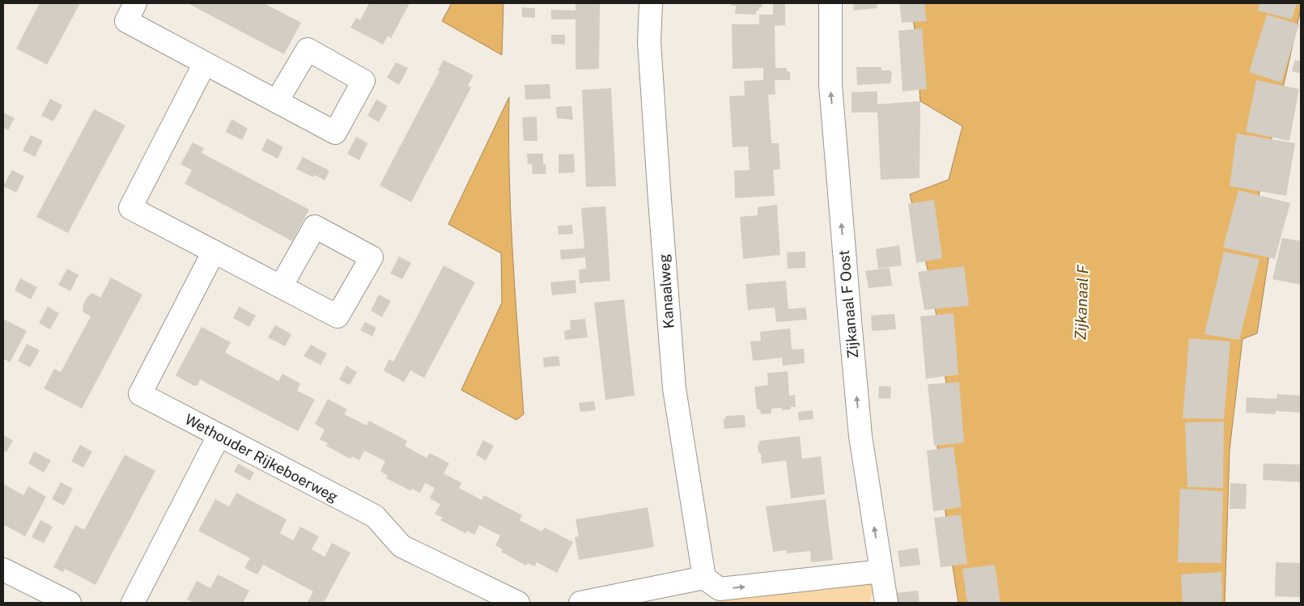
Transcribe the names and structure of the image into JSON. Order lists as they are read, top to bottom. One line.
{"streets":{"street":["Kanaalweg","Zijkanaal F Oost","Wethouder Rijkeboerweg"]},"one_way":["Zijkanaal F Oost"],"water":["Zijkanaal F"]}
